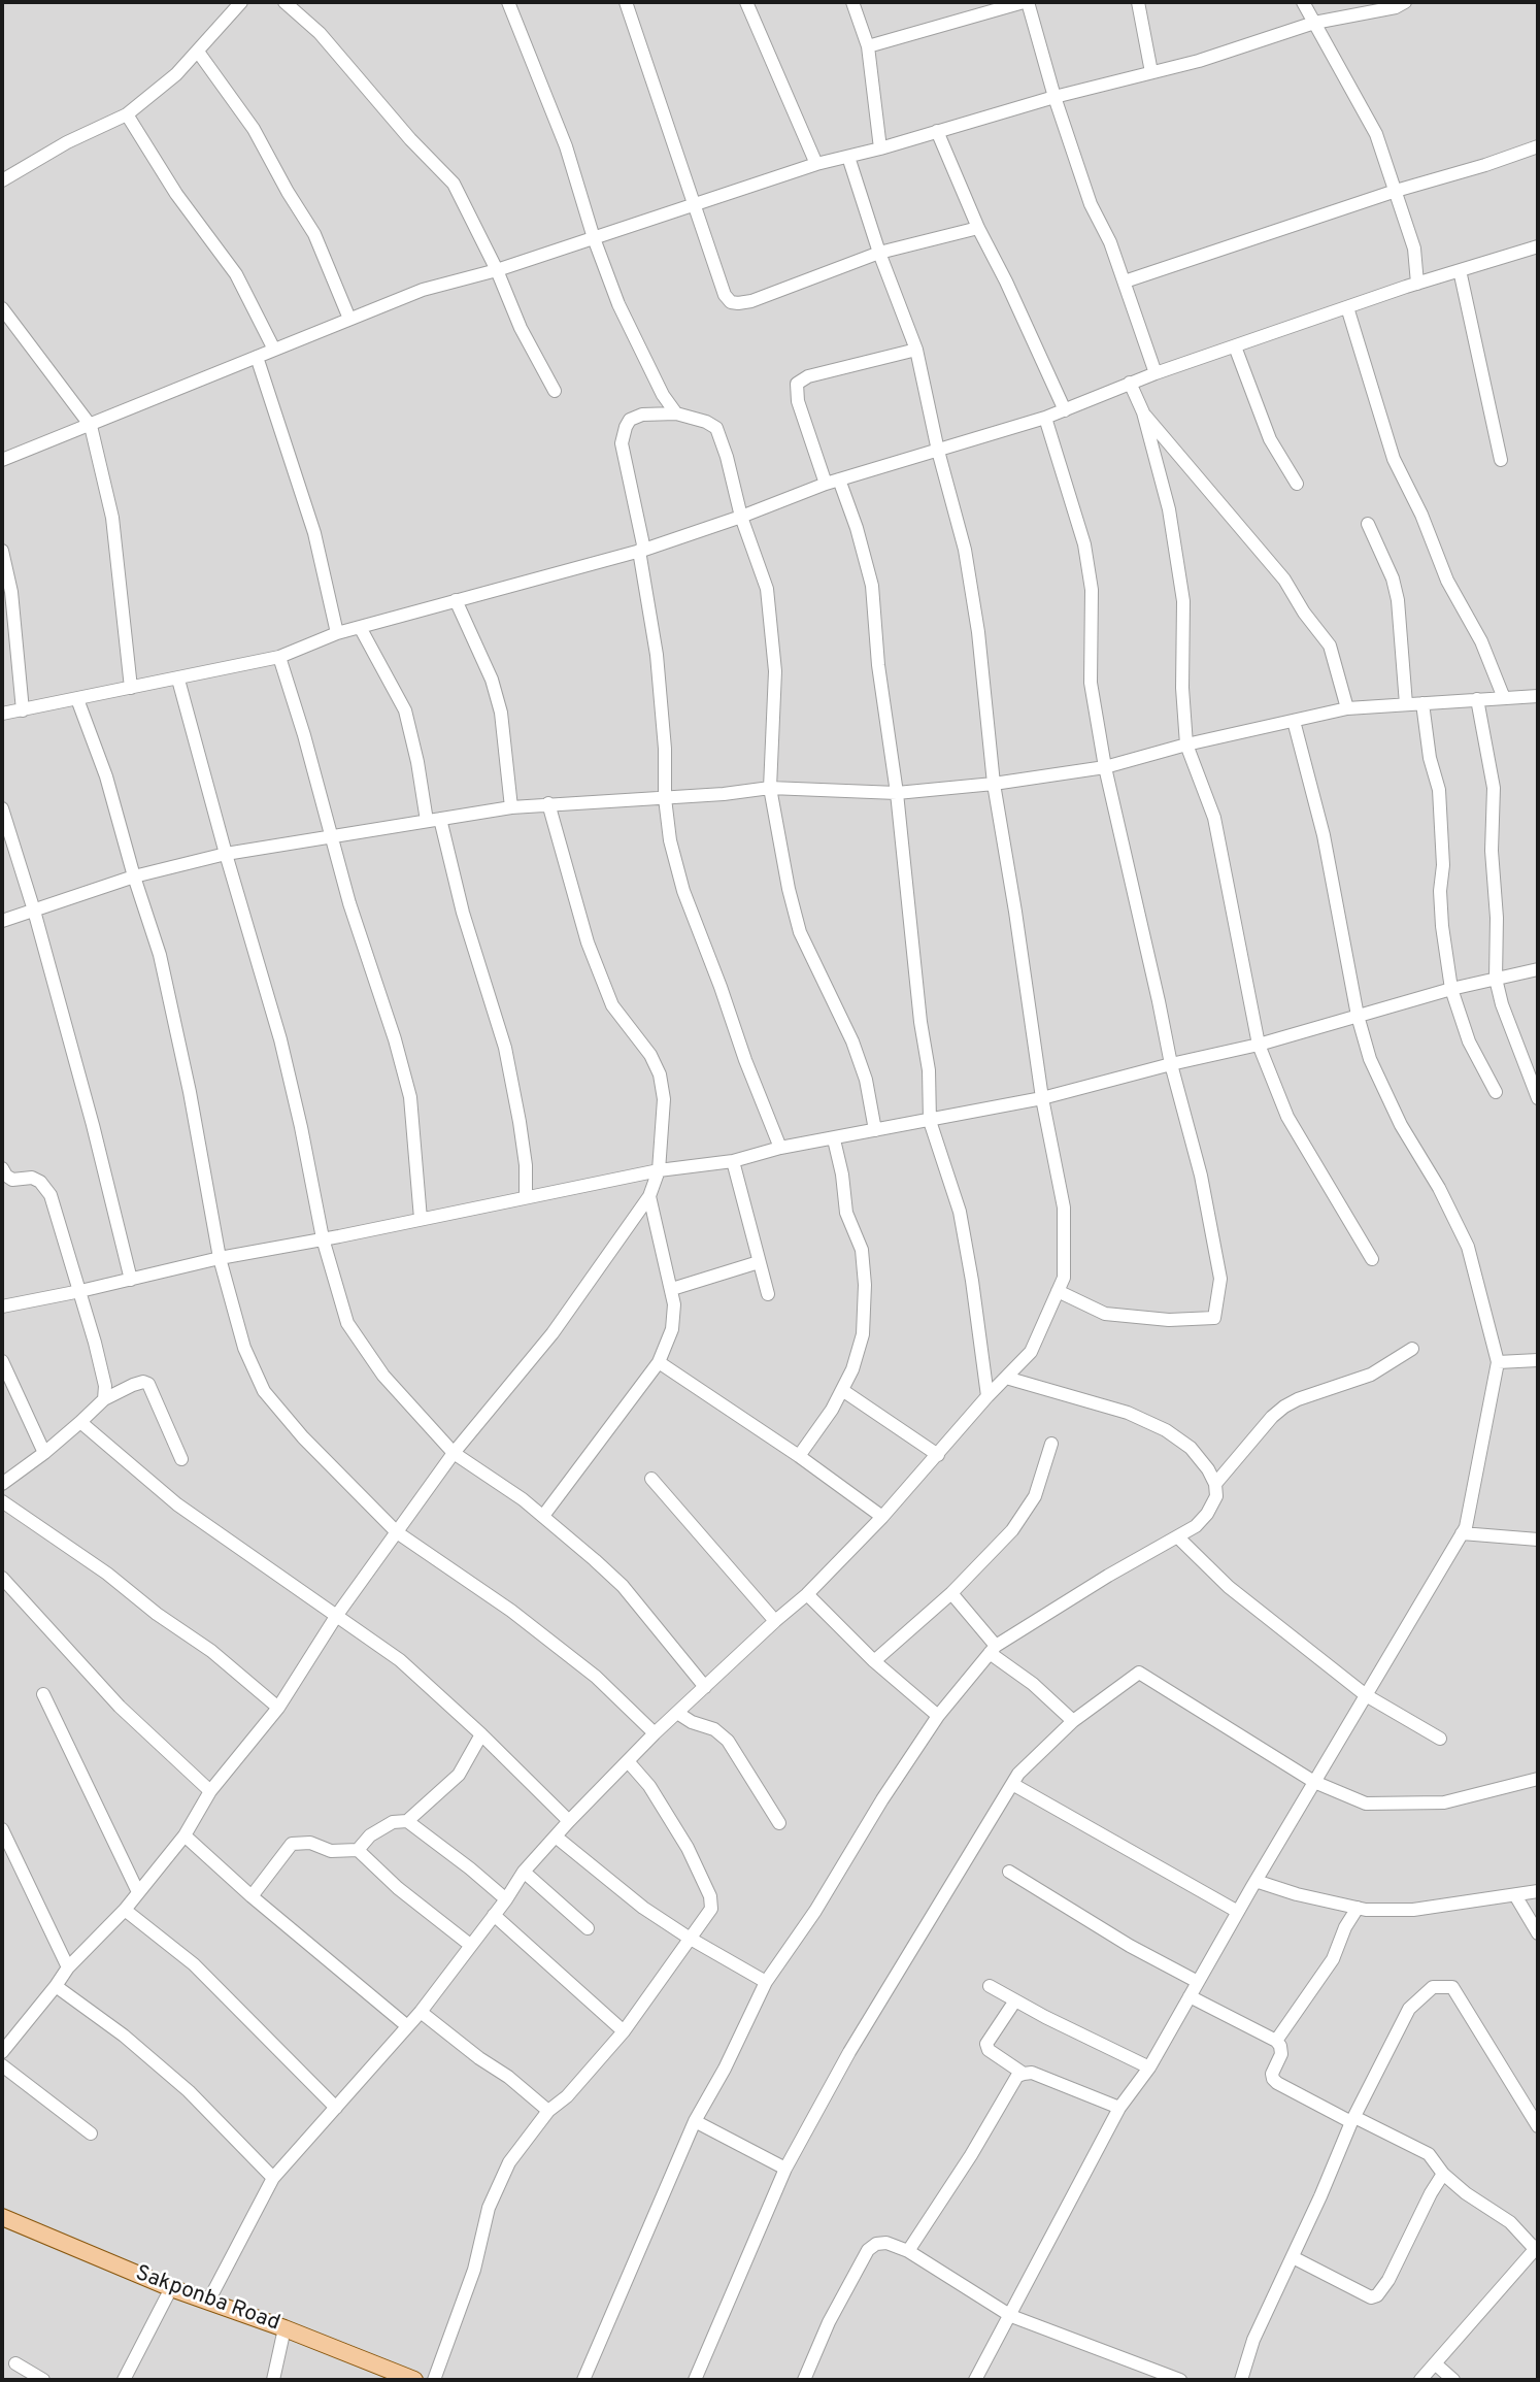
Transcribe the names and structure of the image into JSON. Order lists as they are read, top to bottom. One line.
{"streets":{"main road":["Sakponba Road"]}}
